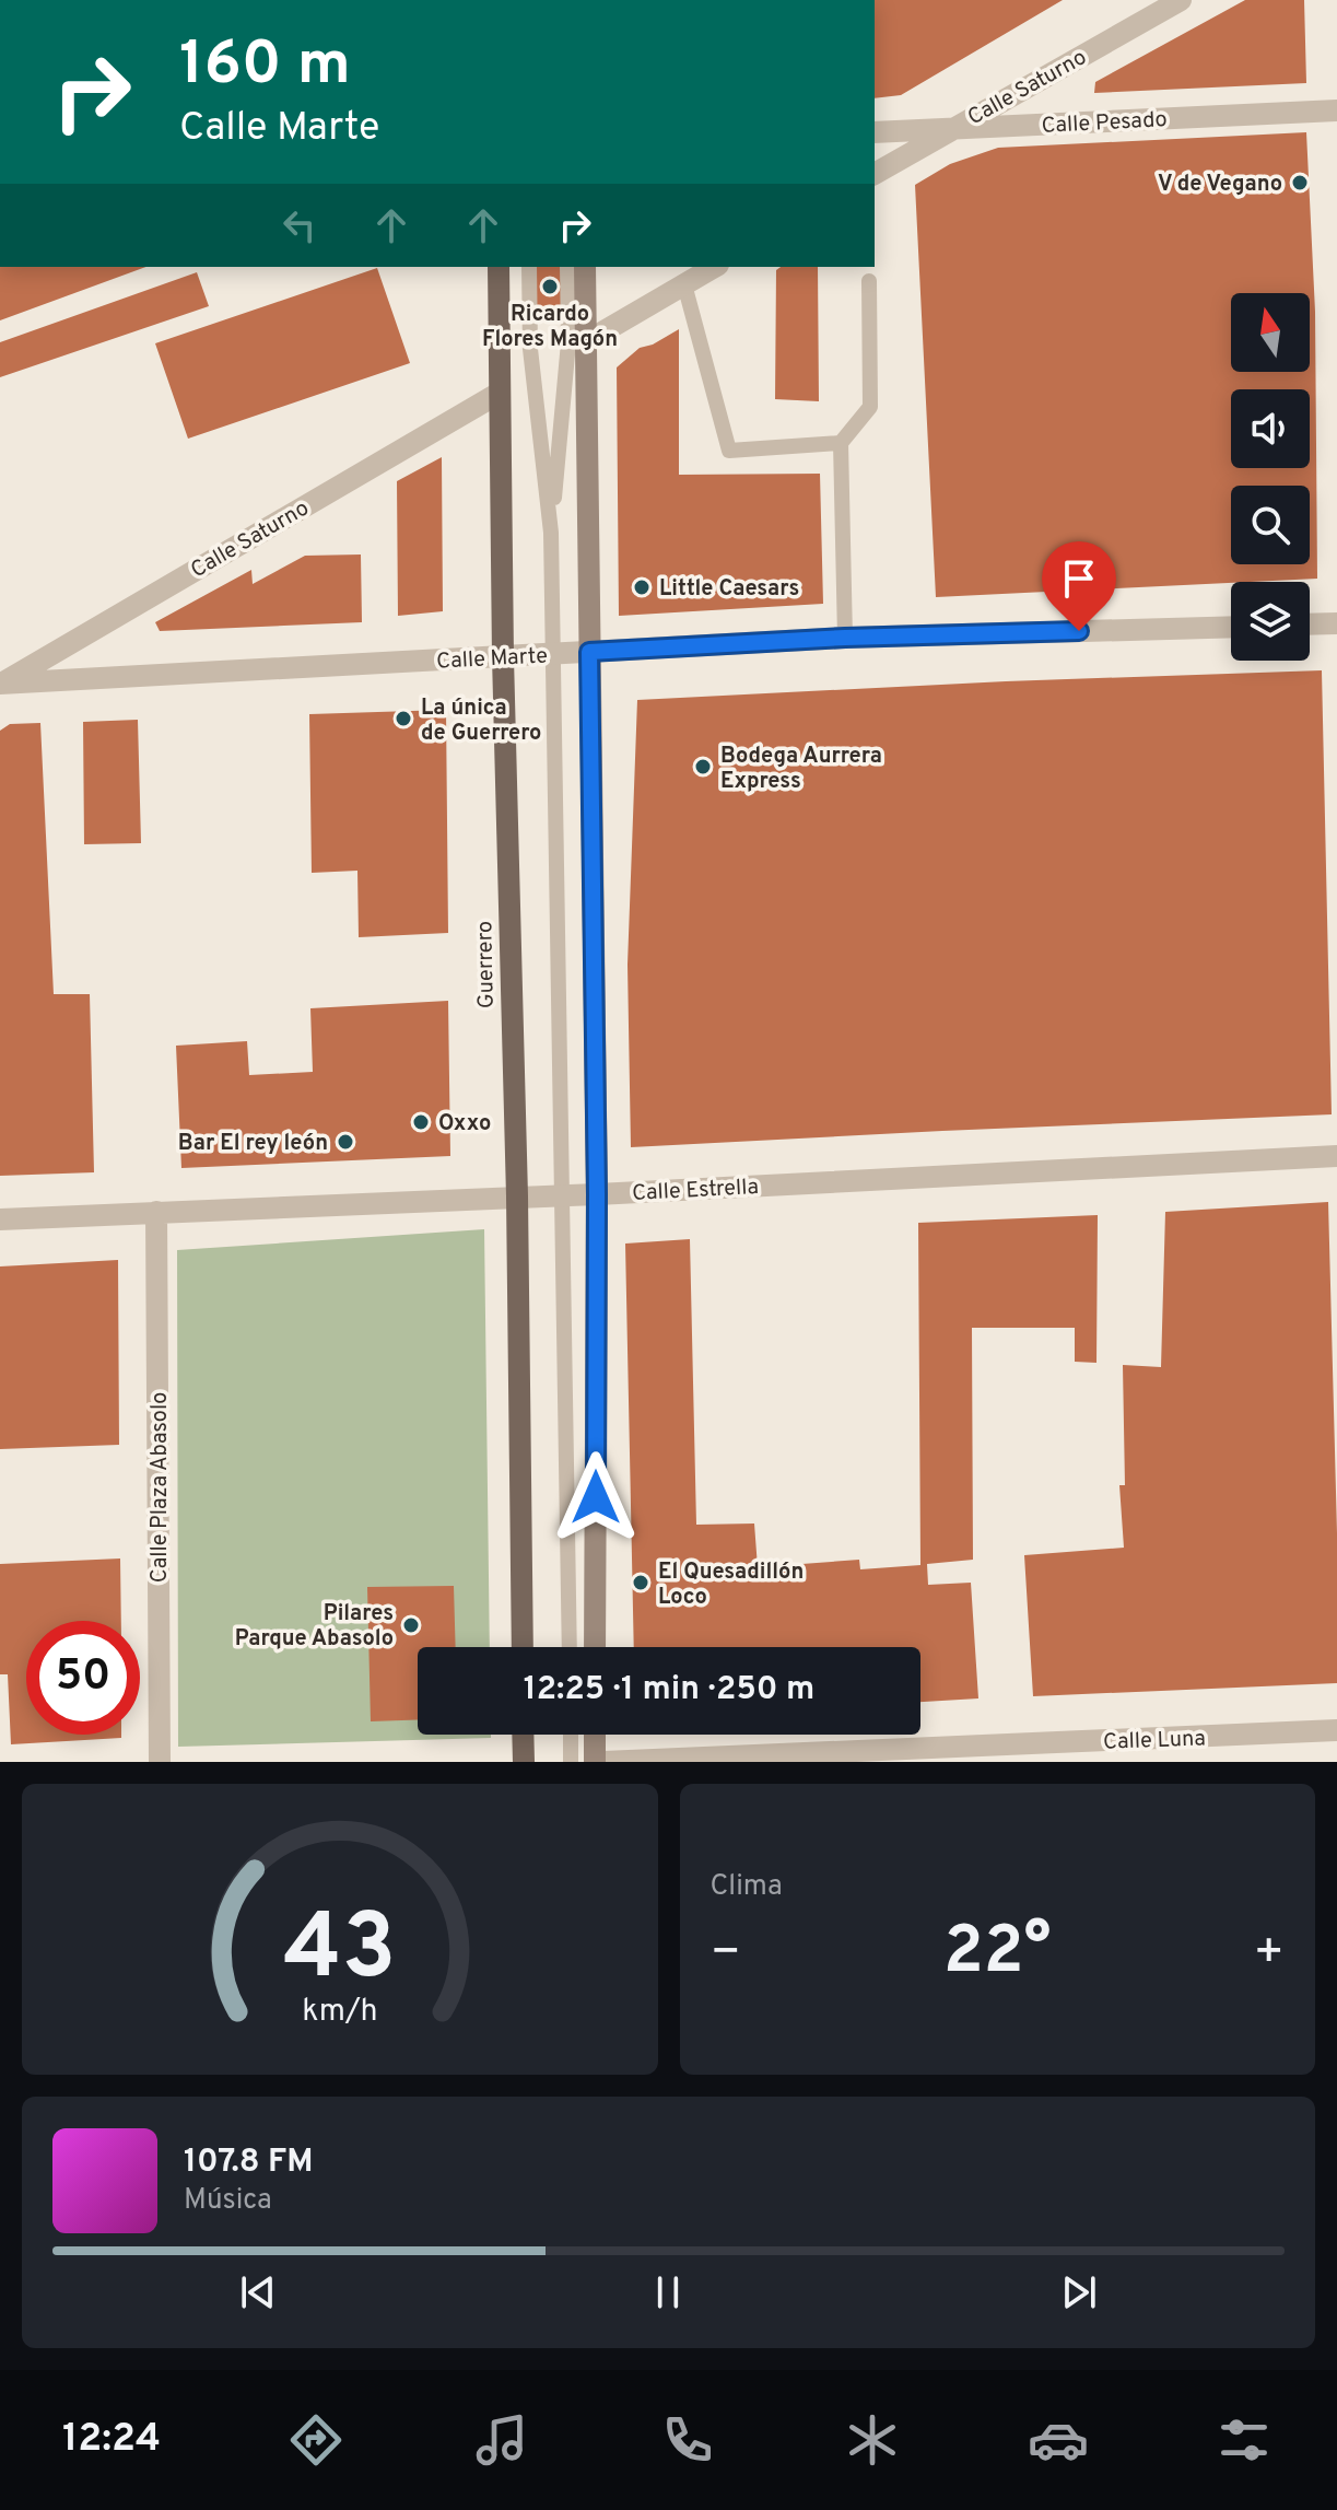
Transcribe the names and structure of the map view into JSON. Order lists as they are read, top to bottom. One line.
{"streets":{"main road":["Guerrero"],"street":["Calle Saturno","Calle Pesado","Calle Marte","Calle Estrella","Calle Plaza Abasolo","Calle Luna"]},"crossings":[["Calle Saturno","Calle Pesado"],["Calle Saturno","Calle Marte"],["Calle Saturno","Guerrero"],["Calle Marte","Guerrero"],["Guerrero","Calle Estrella"],["Calle Estrella","Calle Plaza Abasolo"]],"places":["V de Vegano","Ricardo Flores Magón","Little Caesars","La única de Guerrero","Bodega Aurrera Express","Oxxo","Bar El rey león","El Quesadillón Loco","Pilares Parque Abasolo"],"north":"top","page":{"turn":["160 m","Calle Marte"],"limit":"50","trip":"12:25 · 1 min · 250 m","tile":"Clima","heat":["−","22°","+"],"song":["107.8 FM","Música"],"tabs":"12:24","gauge":["43","km/h"]}}
